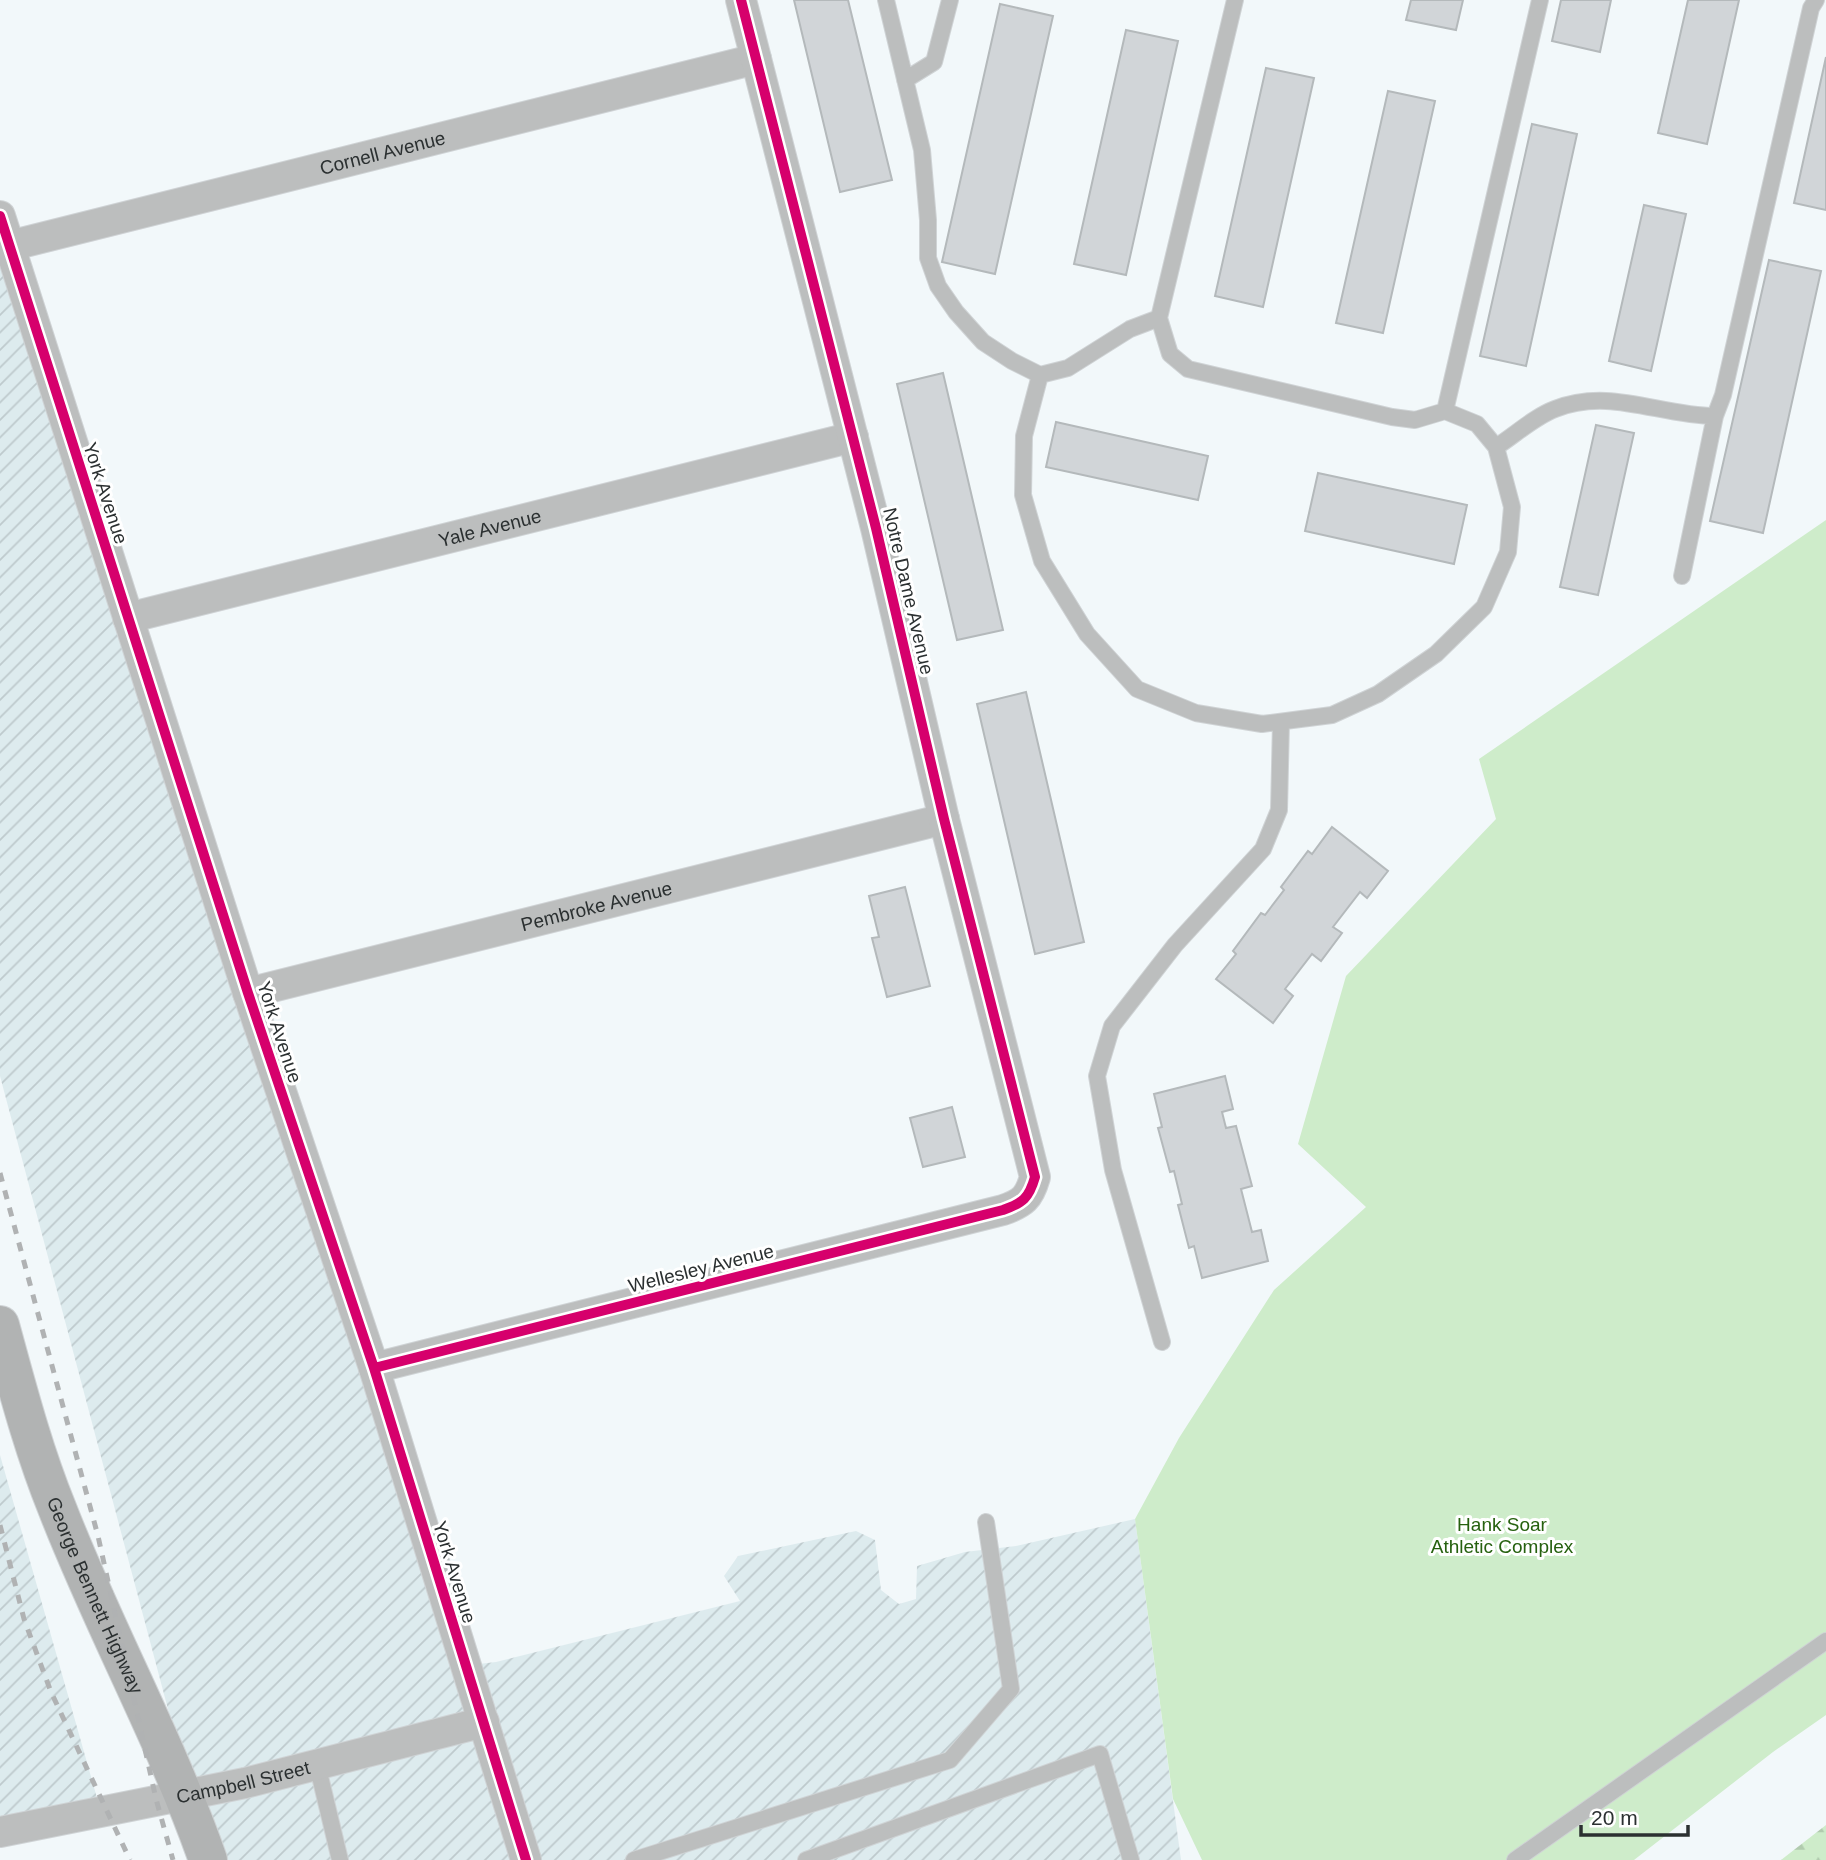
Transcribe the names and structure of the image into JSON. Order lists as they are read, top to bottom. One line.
{"streets":{"main road":["George Bennett Highway"],"street":["Cornell Avenue","York Avenue","Yale Avenue","Notre Dame Avenue","Pembroke Avenue","Wellesley Avenue","Campbell Street"]},"crossings":[["Cornell Avenue","York Avenue"],["Cornell Avenue","Notre Dame Avenue"],["York Avenue","Yale Avenue"],["York Avenue","Pembroke Avenue"],["York Avenue","Wellesley Avenue"],["York Avenue","Campbell Street"],["Yale Avenue","Notre Dame Avenue"],["Notre Dame Avenue","Pembroke Avenue"],["Notre Dame Avenue","Wellesley Avenue"],["George Bennett Highway","Campbell Street"]],"parks":["Hank Soar Athletic Complex"],"scale_bar":"20 m"}
